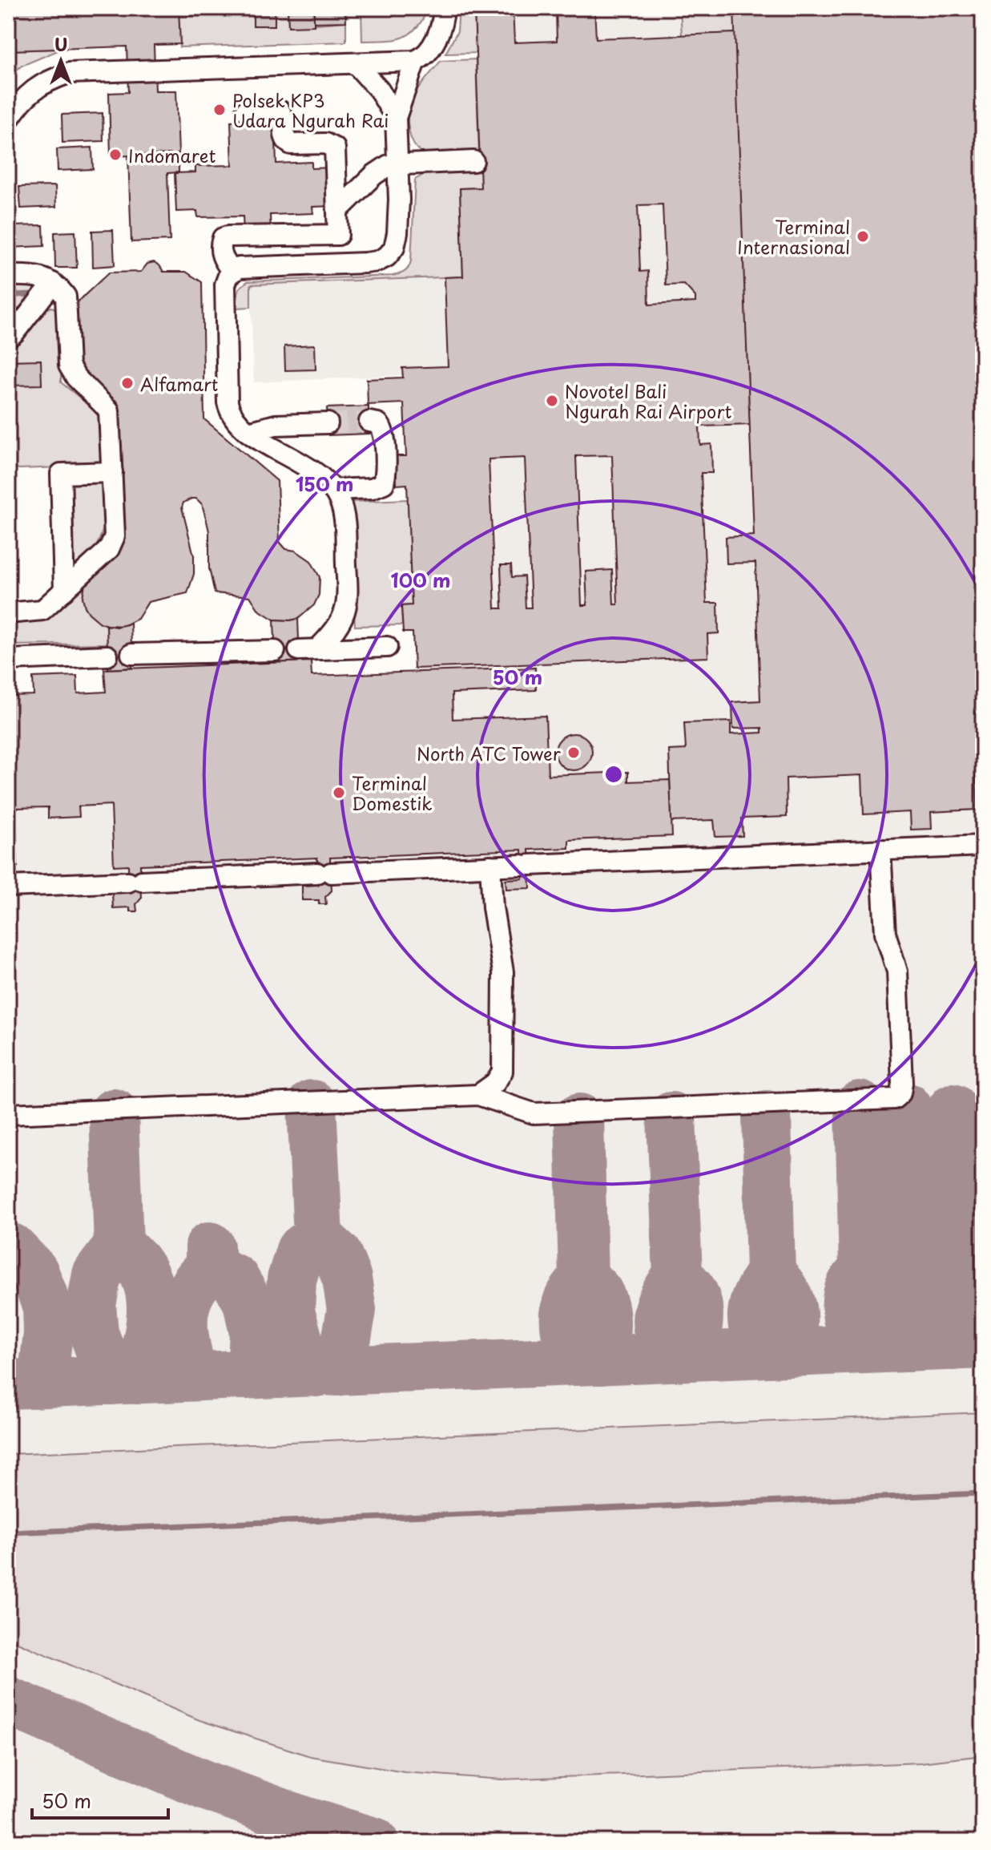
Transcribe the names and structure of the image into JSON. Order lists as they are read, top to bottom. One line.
{"places":["Polsek KP3 Udara Ngurah Rai","Indomaret","Terminal Internasional","Alfamart","Novotel Bali Ngurah Rai Airport","North ATC Tower","Terminal Domestik"],"scale_bar":"50 m","north":"top","rings":["150 m","100 m","50 m"]}
